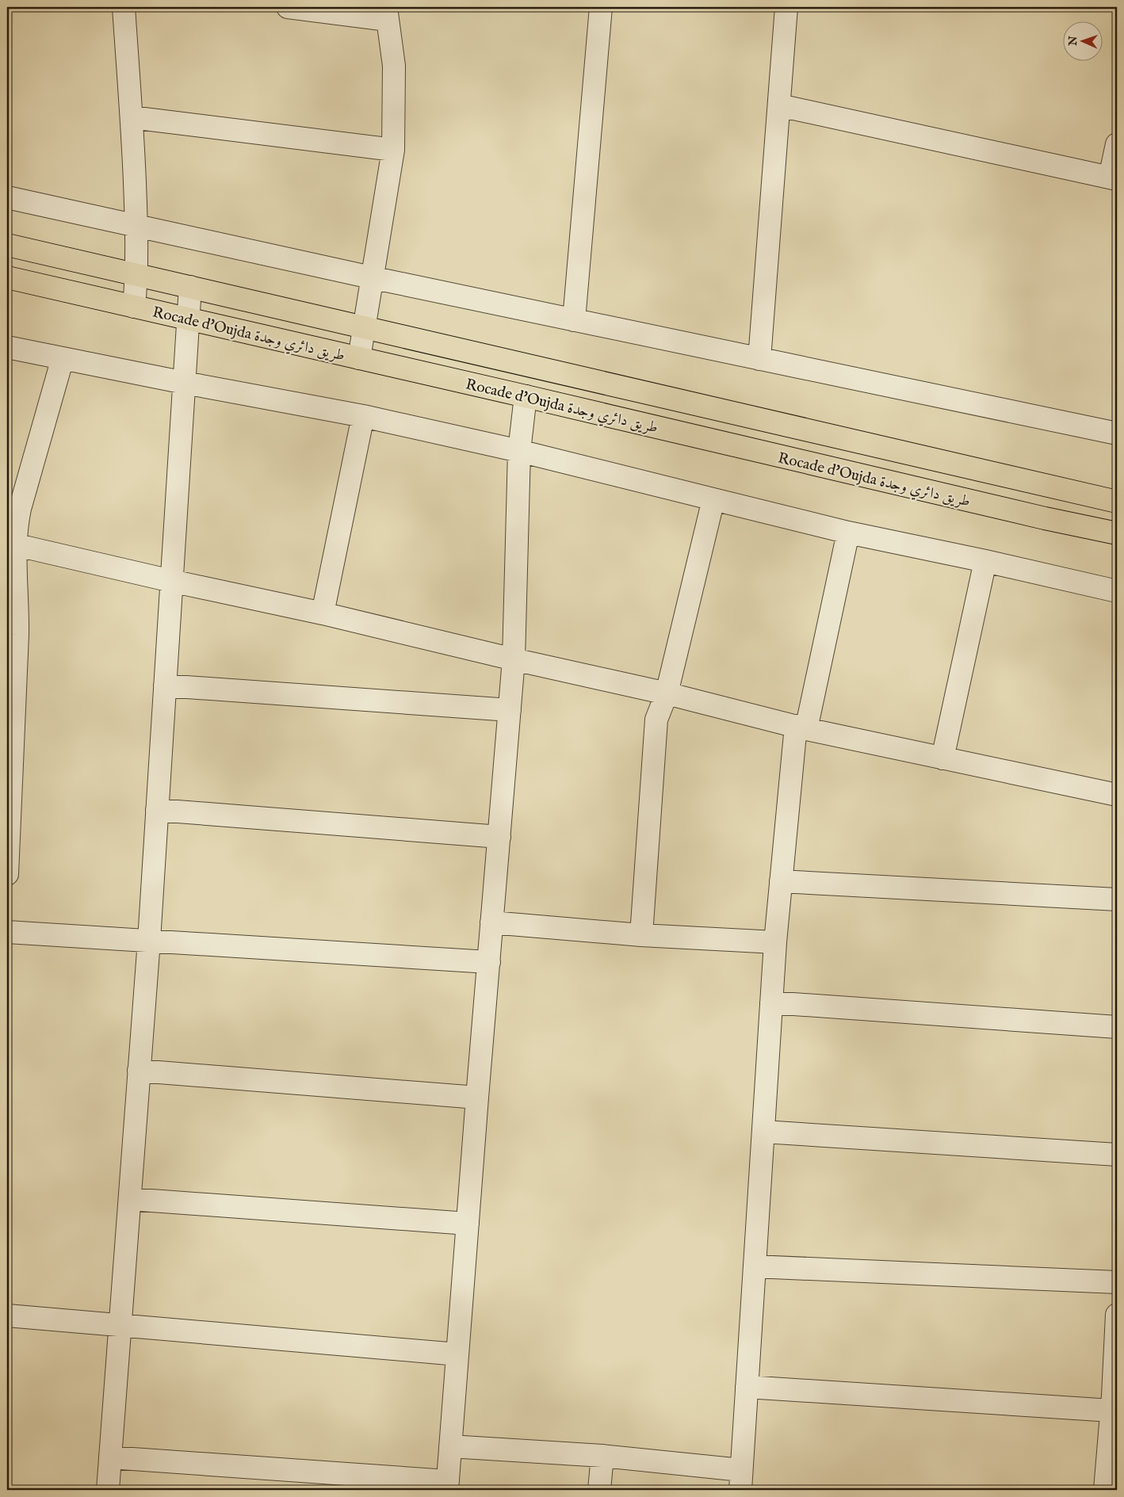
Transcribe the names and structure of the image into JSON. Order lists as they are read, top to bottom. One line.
{"streets":{"highway":["Rocade d'Oujda طريق دائري وجدة"]},"north":"left"}
